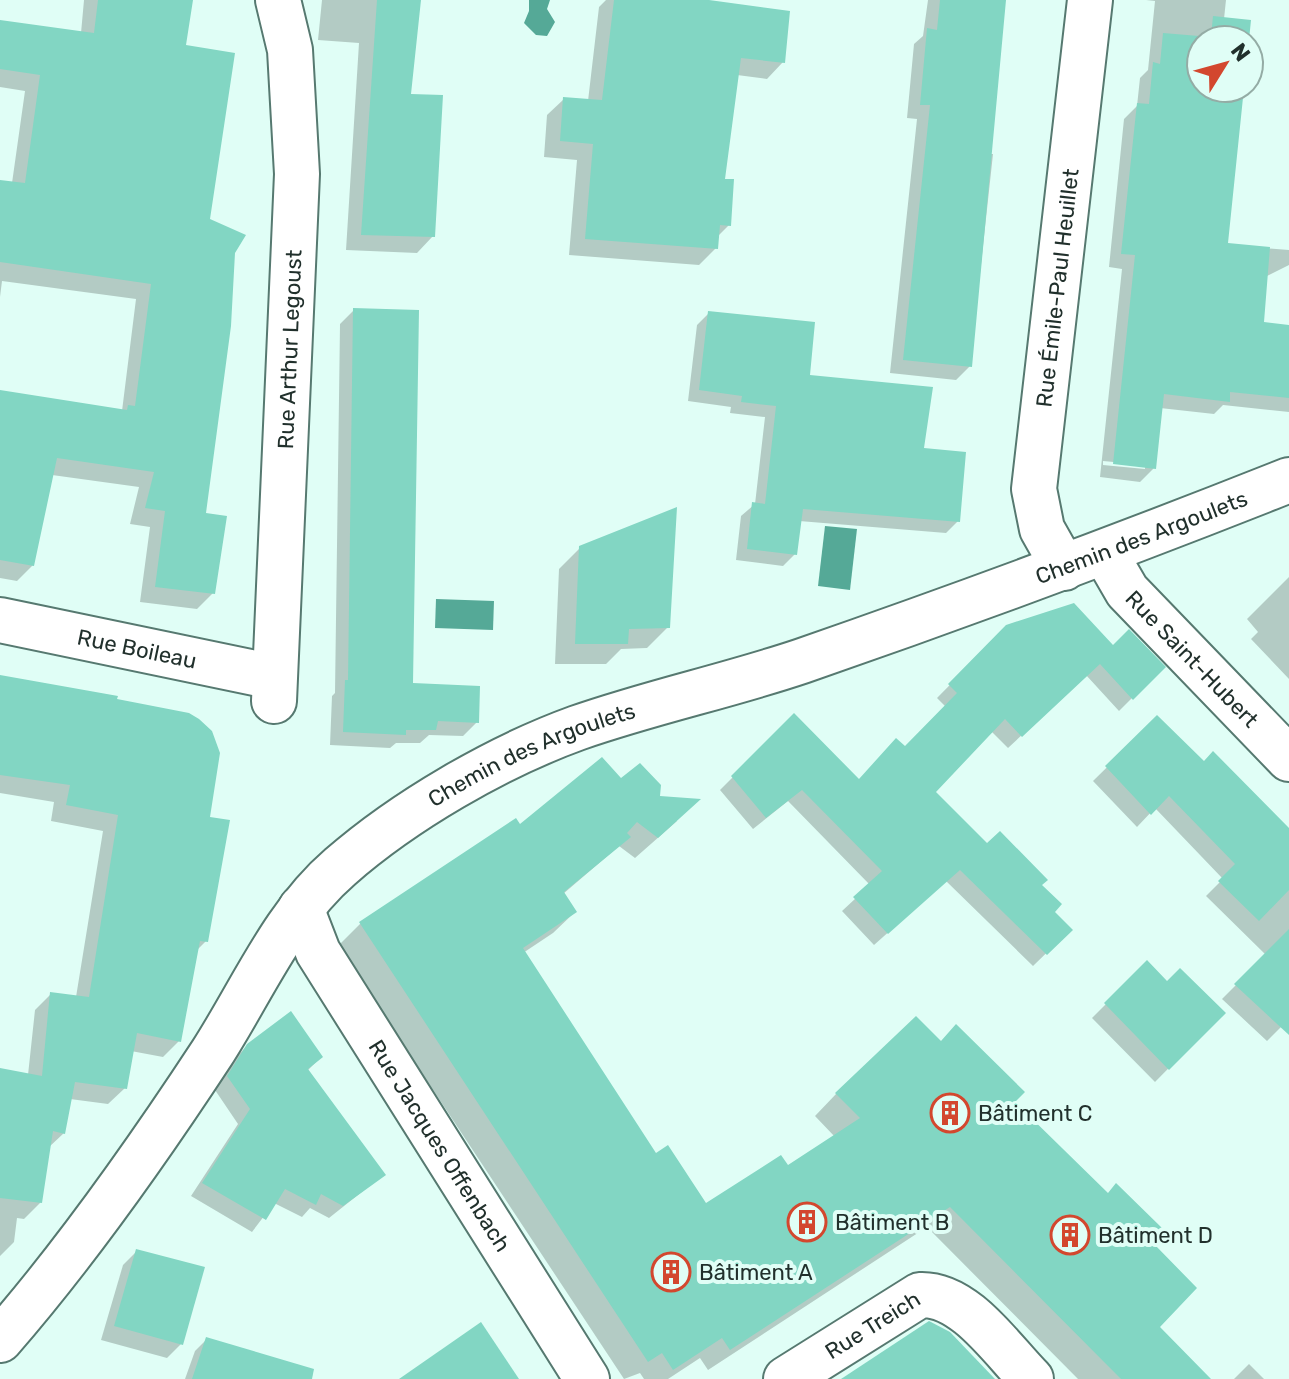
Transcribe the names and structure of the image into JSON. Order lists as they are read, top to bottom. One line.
{"streets":{"street":["Rue Émile-Paul Heuillet","Rue Arthur Legoust","Chemin des Argoulets","Rue Boileau","Rue Saint-Hubert","Rue Jacques Offenbach","Rue Treich"]},"crossings":[["Rue Émile-Paul Heuillet","Chemin des Argoulets"],["Rue Arthur Legoust","Rue Boileau"],["Chemin des Argoulets","Rue Saint-Hubert"],["Chemin des Argoulets","Rue Jacques Offenbach"]],"places":{"building":["Bâtiment C","Bâtiment B","Bâtiment D","Bâtiment A"]},"north":"top right"}
